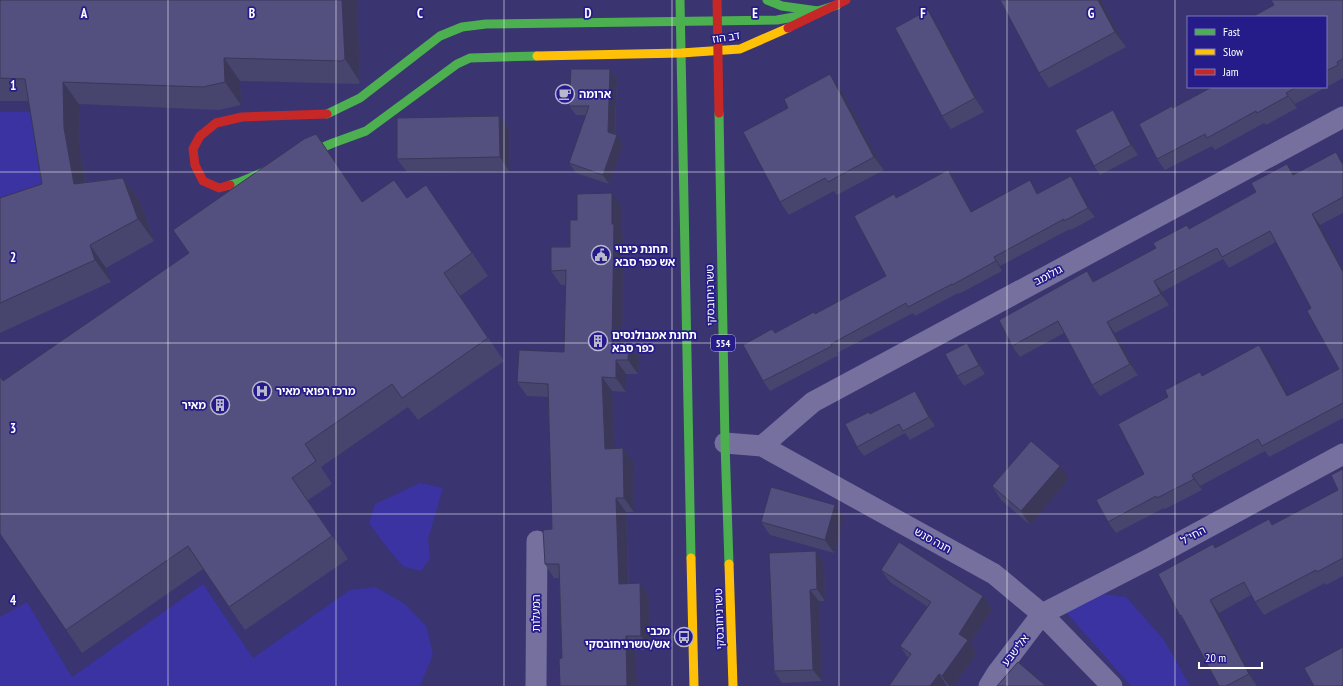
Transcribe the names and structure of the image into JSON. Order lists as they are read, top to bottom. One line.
{"streets":{"main road":["דב הוז","טשרניחובסקי","554"],"street":["גולומב","החי\"ל","חנה סנש","המעלות","אלישבע"]},"crossings":[["דב הוז","טשרניחובסקי"],["גולומב","חנה סנש"],["טשרניחובסקי","חנה סנש"],["החי\"ל","חנה סנש"],["החי\"ל","אלישבע"],["חנה סנש","אלישבע"]],"places":{"cafe":["ארומה"],"public building":["תחנת כיבוי אש כפר סבא"],"building":["תחנת אמבולנסים כפר סבא","מאיר"],"hospital":["מרכז רפואי מאיר"],"bus stop":["מכבי אש/טשרניחובסקי"]},"legend":["Fast","Slow","Jam"],"scale_bar":"20 m","grid":{"columns":["A","B","C","D","E","F","G"],"rows":["1","2","3","4"]}}
